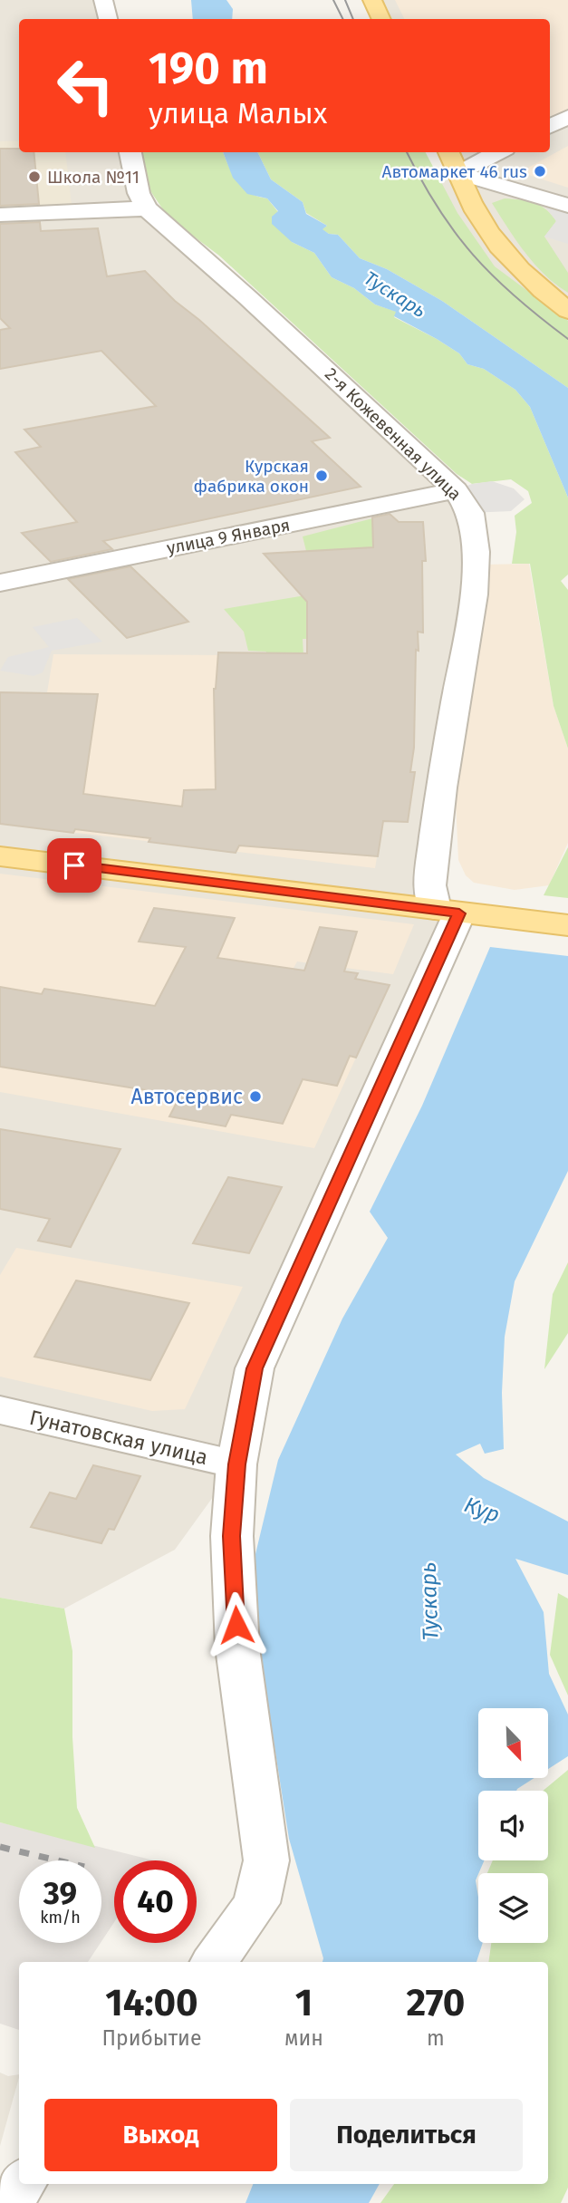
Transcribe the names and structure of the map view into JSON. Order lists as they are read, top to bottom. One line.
{"streets":{"street":["2-я Кожевенная улица","улица 9 Января","Гунатовская улица"]},"crossings":[["2-я Кожевенная улица","улица 9 Января"]],"water":["Тускарь","Кур"],"places":["Автомаркет 46 rus","Школа №11","Курская фабрика окон","Автосервис"],"north":"bottom right","page":{"turn":["190 m","улица Малых"],"speed":"39 km/h","limit":"40","eta":["14:00","Прибытие","1","мин","270","m"],"buttons":["Выход","Поделиться"]}}
